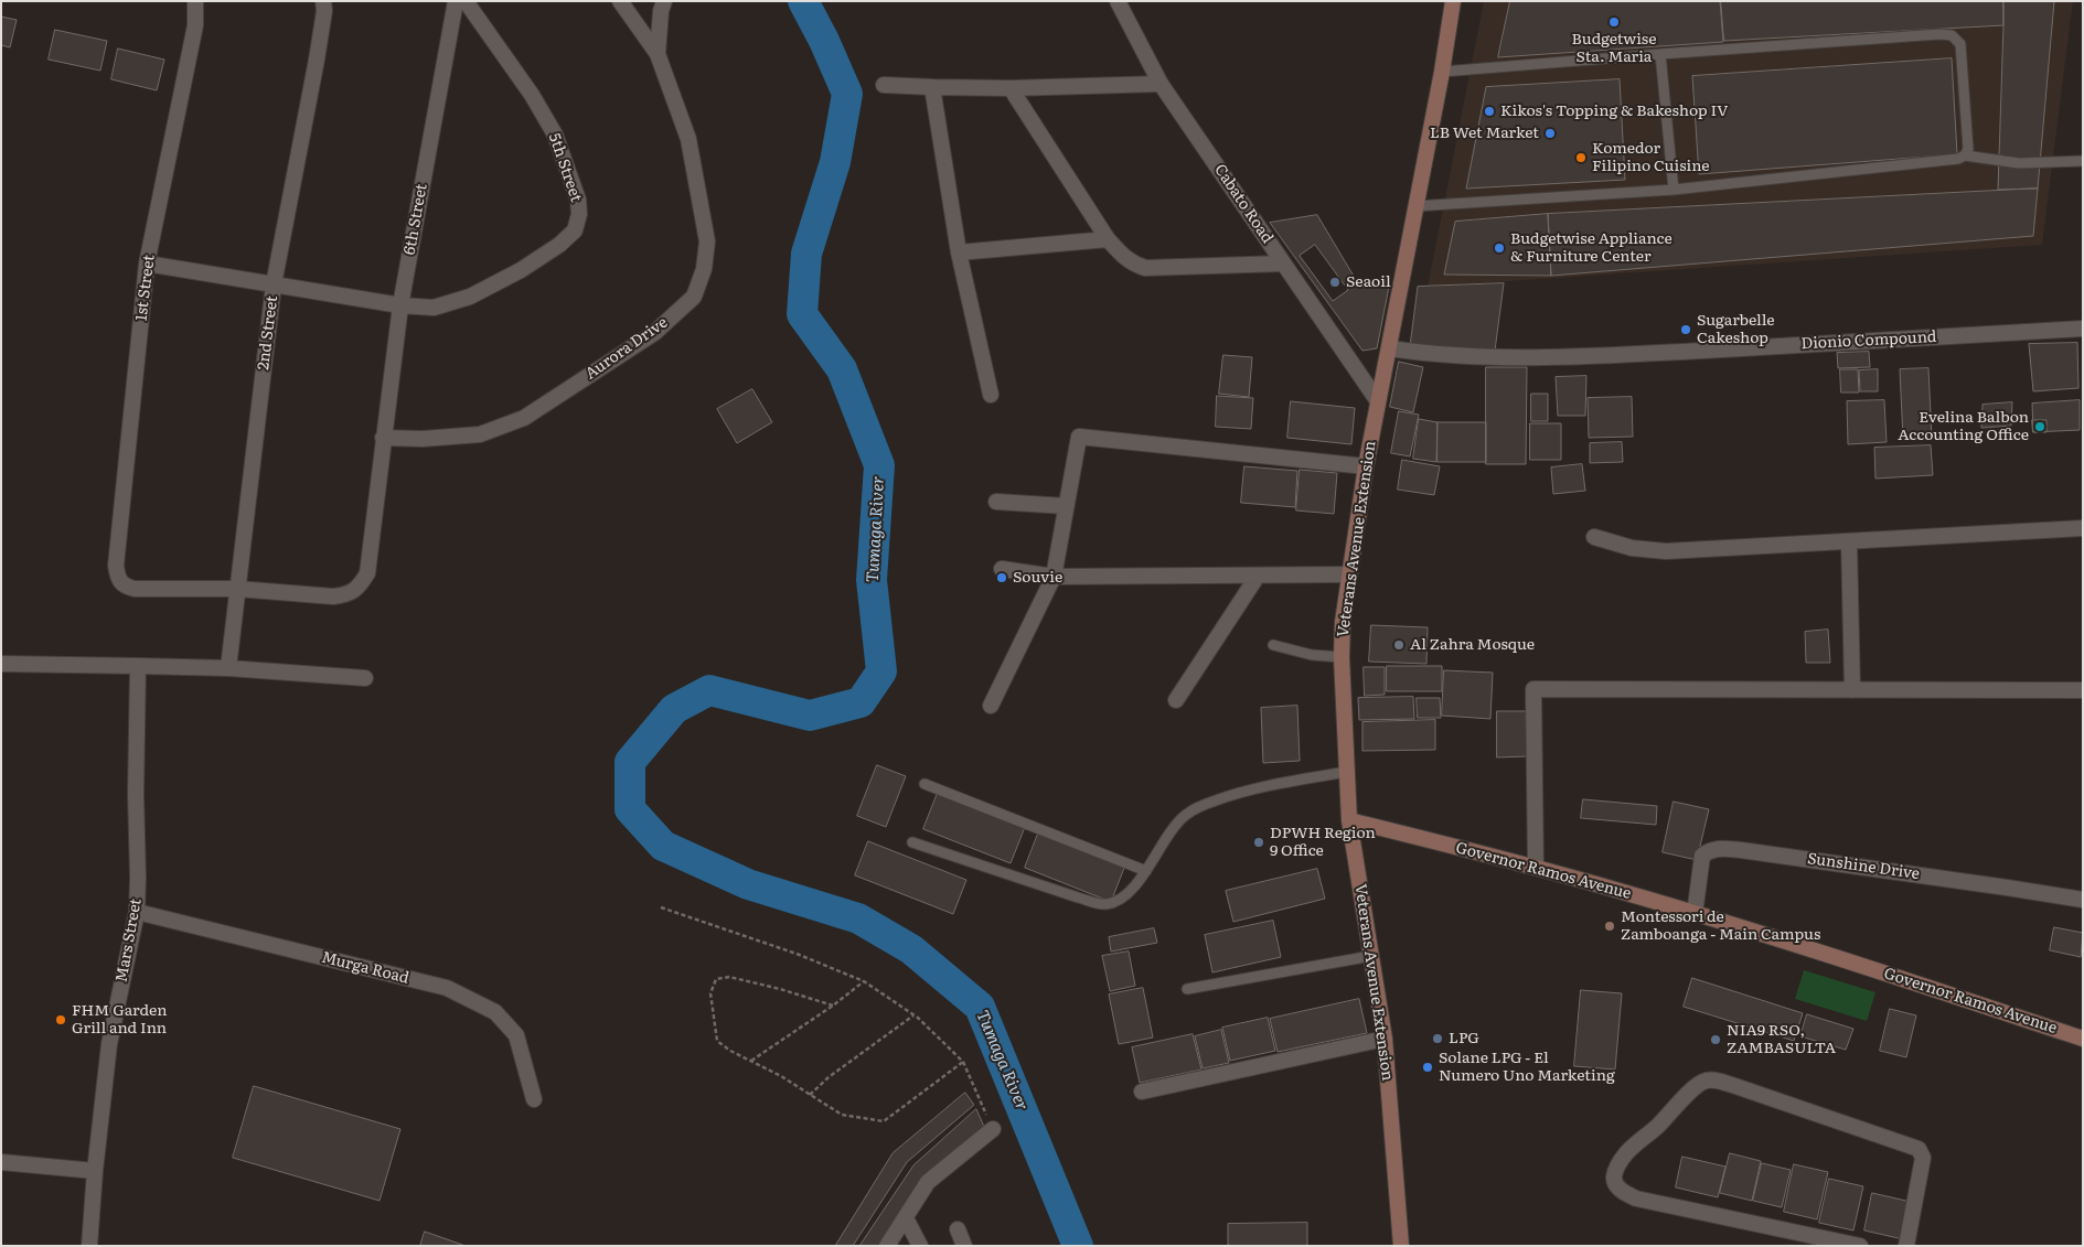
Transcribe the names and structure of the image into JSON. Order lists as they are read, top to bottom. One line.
{"streets":{"main road":["Veterans Avenue Extension","Governor Ramos Avenue"],"street":["5th Street","Cabato Road","6th Street","1st Street","2nd Street","Dionio Compound","Aurora Drive","Sunshine Drive","Mars Street","Murga Road"]},"crossings":[["5th Street","6th Street"],["5th Street","1st Street"],["5th Street","2nd Street"],["Cabato Road","Veterans Avenue Extension"],["6th Street","1st Street"],["6th Street","2nd Street"],["6th Street","Aurora Drive"],["Dionio Compound","Veterans Avenue Extension"],["Veterans Avenue Extension","Governor Ramos Avenue"],["Sunshine Drive","Governor Ramos Avenue"],["Mars Street","Murga Road"]],"water":["Tumaga River"],"places":["Budgetwise Sta. Maria","Kikos's Topping & Bakeshop IV","LB Wet Market","Komedor Filipino Cuisine","Budgetwise Appliance & Furniture Center","Seaoil","Sugarbelle Cakeshop","Evelina Balbon Accounting Office","Souvie","Al Zahra Mosque","DPWH Region 9 Office","Montessori de Zamboanga - Main Campus","FHM Garden Grill and Inn","LPG","NIA9 RSO, ZAMBASULTA","Solane LPG - El Numero Uno Marketing"]}
